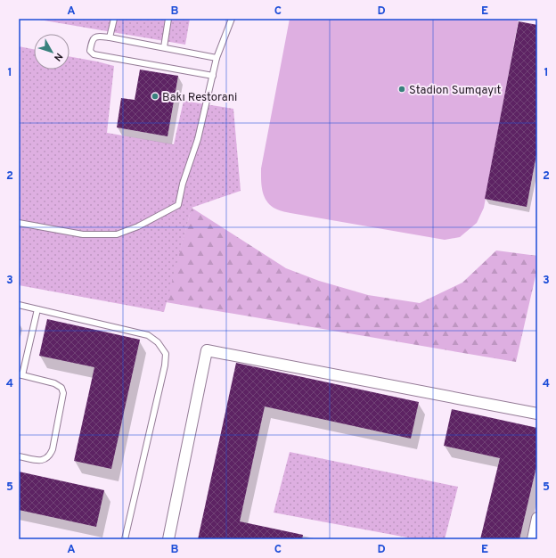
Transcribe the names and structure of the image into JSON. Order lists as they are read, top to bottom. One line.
{"places":["Stadion Sumqayıt","Bakı Restorani"],"north":"bottom right","grid":{"columns":["A","B","C","D","E"],"rows":["1","2","3","4","5"]}}
